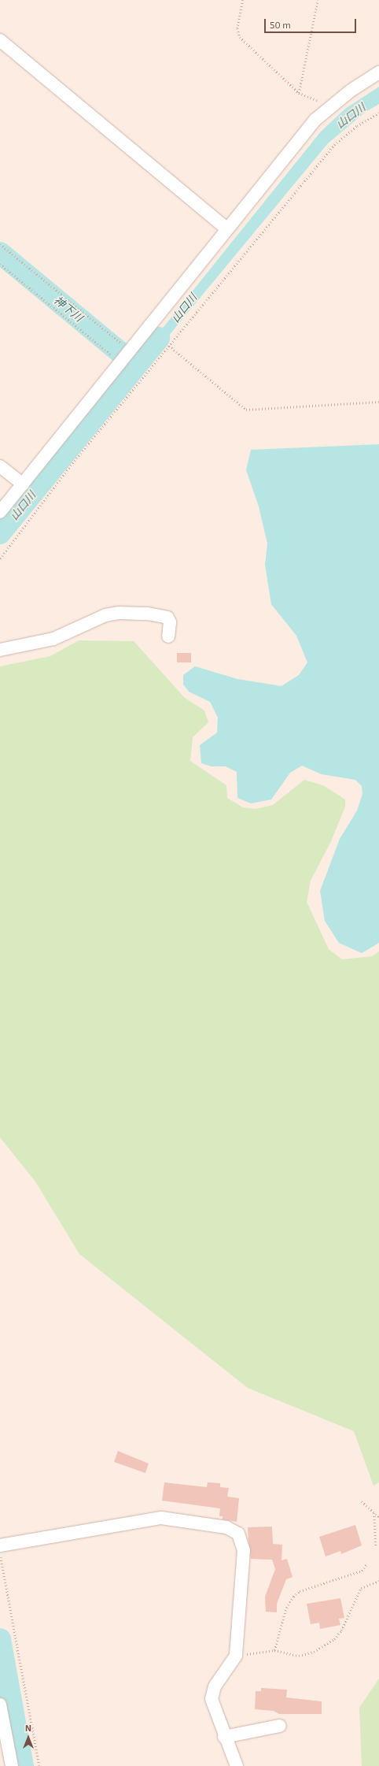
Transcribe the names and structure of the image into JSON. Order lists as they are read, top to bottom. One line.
{"water":["山口川","神下川"],"scale_bar":"50 m","north":"top"}
